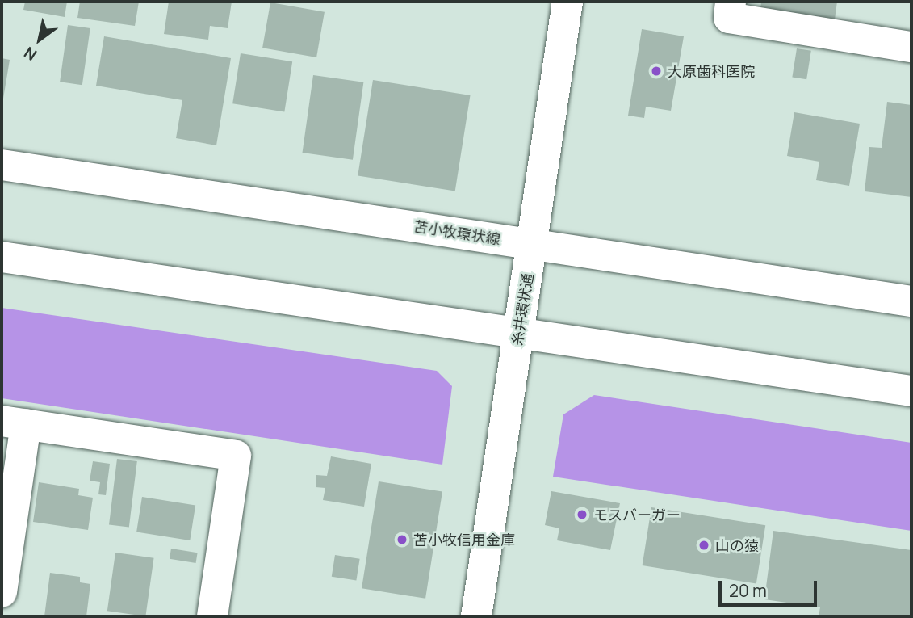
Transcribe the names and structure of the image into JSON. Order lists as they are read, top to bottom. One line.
{"streets":{"main road":["苫小牧環状線","糸井環状通"]},"crossings":[["苫小牧環状線","糸井環状通"]],"places":["大原歯科医院","モスバーガー","苫小牧信用金庫","山の猿"],"scale_bar":"20 m","north":"bottom left"}
